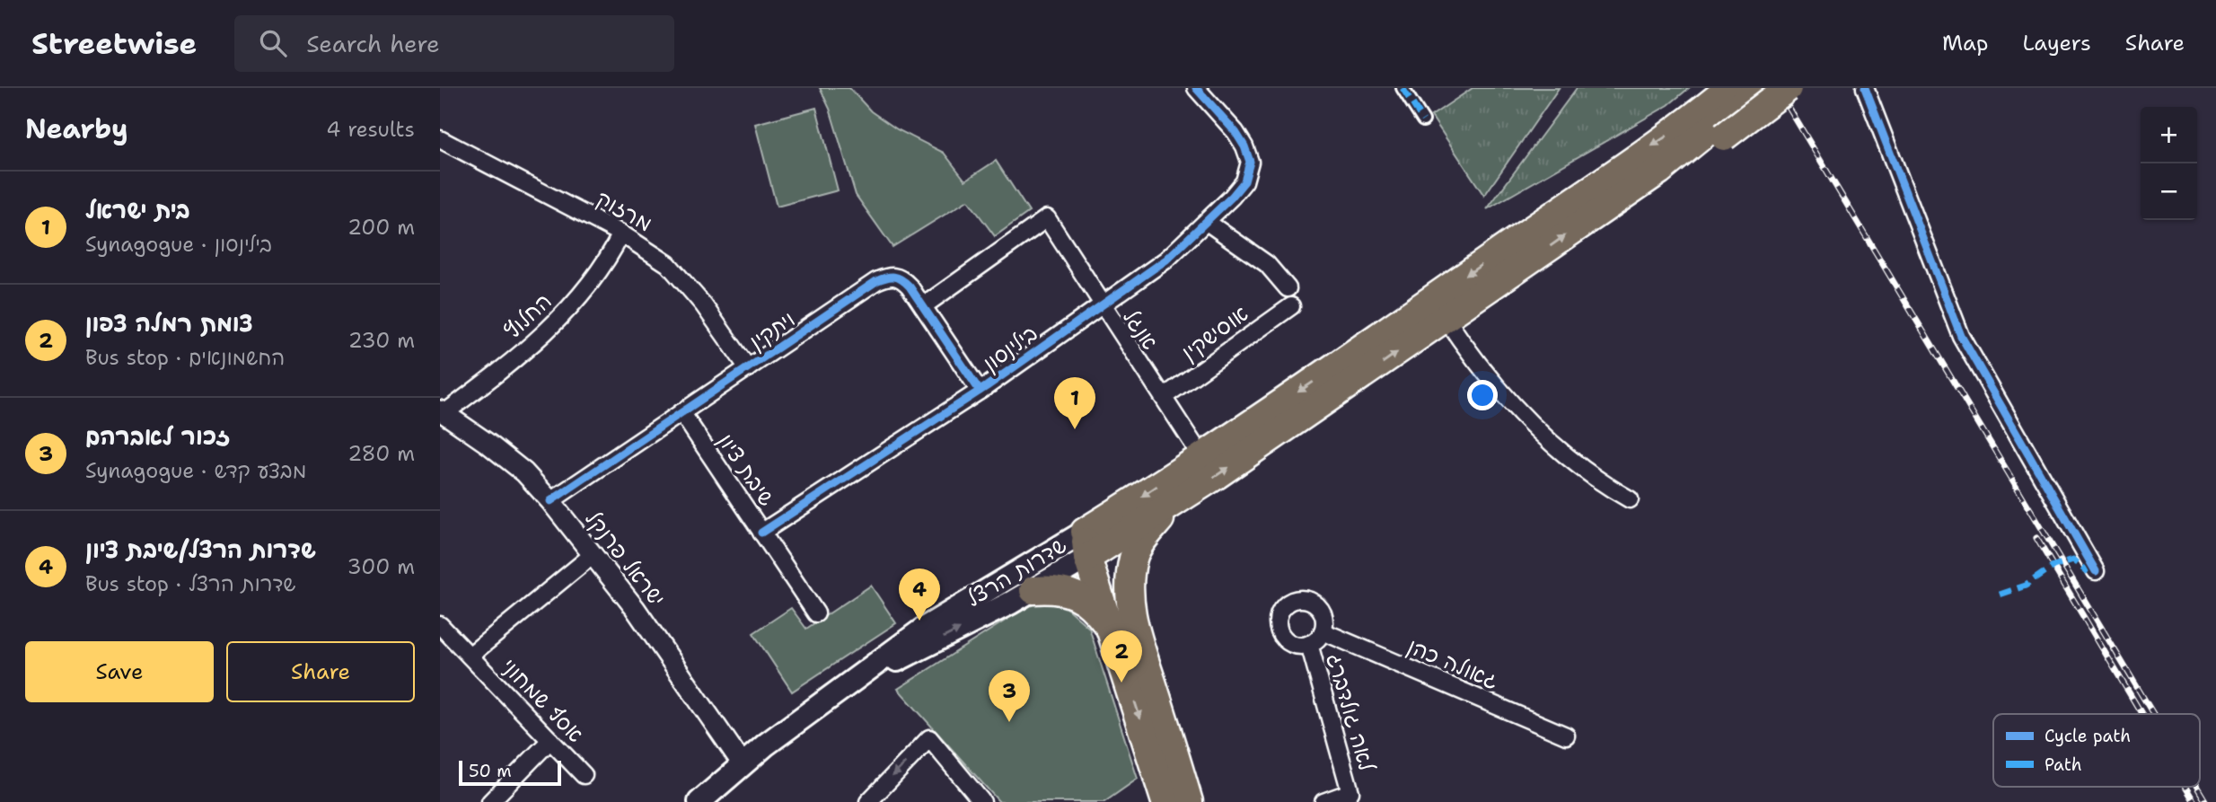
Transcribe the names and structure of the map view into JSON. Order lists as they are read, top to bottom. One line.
{"streets":{"main road":["שדרות הרצל"],"street":["מרזוק","החלוץ","אנגל","ויתקין","אוסישקין","בילינסון","שיבת ציון","ישראל פרנקל","גאולה כהן","אסף שמחוני","לאה גולדברג"]},"crossings":[["מרזוק","החלוץ"],["מרזוק","ויתקין"],["החלוץ","ישראל פרנקל"],["אנגל","ויתקין"],["אנגל","אוסישקין"],["אנגל","בילינסון"],["ויתקין","בילינסון"],["ויתקין","שיבת ציון"],["ויתקין","ישראל פרנקל"],["בילינסון","שיבת ציון"],["ישראל פרנקל","שדרות הרצל"],["ישראל פרנקל","אסף שמחוני"],["גאולה כהן","לאה גולדברג"]],"legend":["Cycle path","Path"],"scale_bar":"50 m","page":{"header":"Streetwise","search":"Search here","nav":["Map","Layers","Share"],"heading":["Nearby","4 results"],"map_buttons":["+","−"],"list":[{"mark":"1","name":"בית ישראל","note":"Synagogue · בילינסון","value":"200 m"},{"mark":"2","name":"צומת רמלה צפון","note":"Bus stop · החשמונאים","value":"230 m"},{"mark":"3","name":"זכור לאברהם","note":"Synagogue · מבצע קדש","value":"280 m"},{"mark":"4","name":"שדרות הרצל/שיבת ציון","note":"Bus stop · שדרות הרצל","value":"300 m"}],"pins":["1","4","2","3"],"buttons":["Save","Share"],"scale":"50 m"}}
